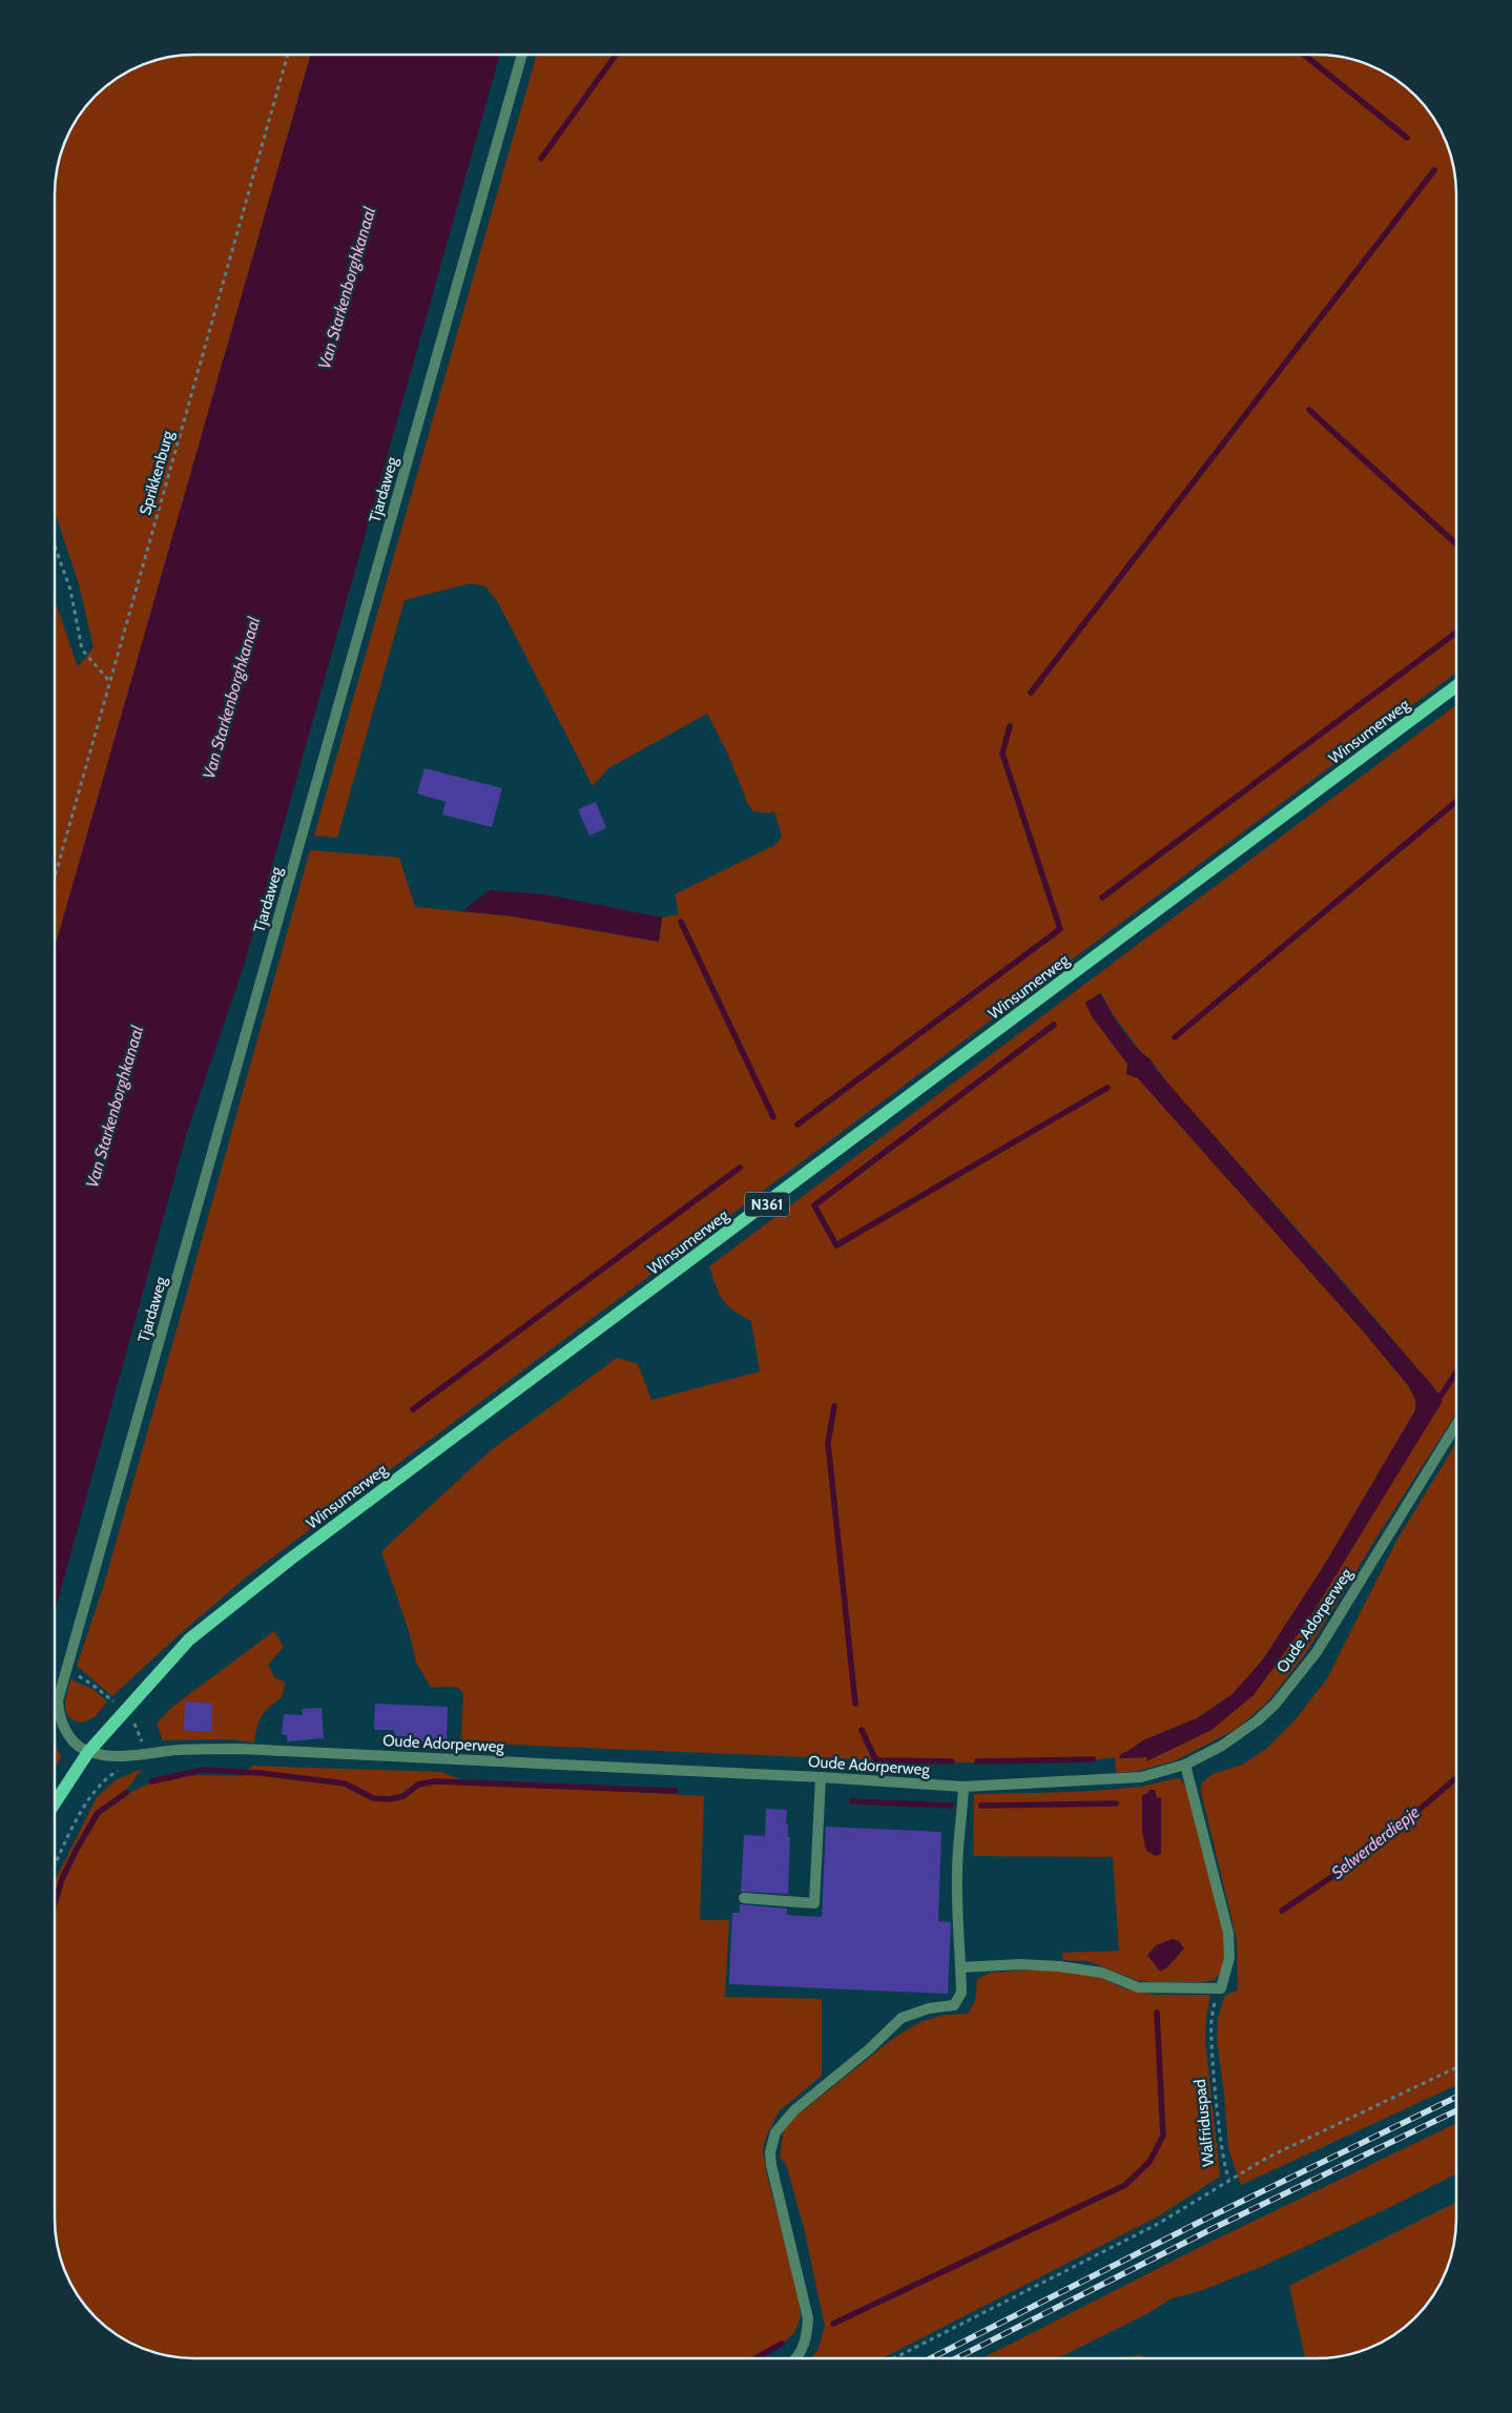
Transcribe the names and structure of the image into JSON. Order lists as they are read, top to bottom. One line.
{"streets":{"main road":["Winsumerweg","N361"],"street":["Tjardaweg","Oude Adorperweg"],"path":["Sprikkenburg","Walfriduspad"]},"crossings":[["Tjardaweg","Winsumerweg"],["Tjardaweg","Oude Adorperweg"],["Winsumerweg","Oude Adorperweg"]],"water":["Van Starkenborghkanaal","Selwerderdiepje"]}
